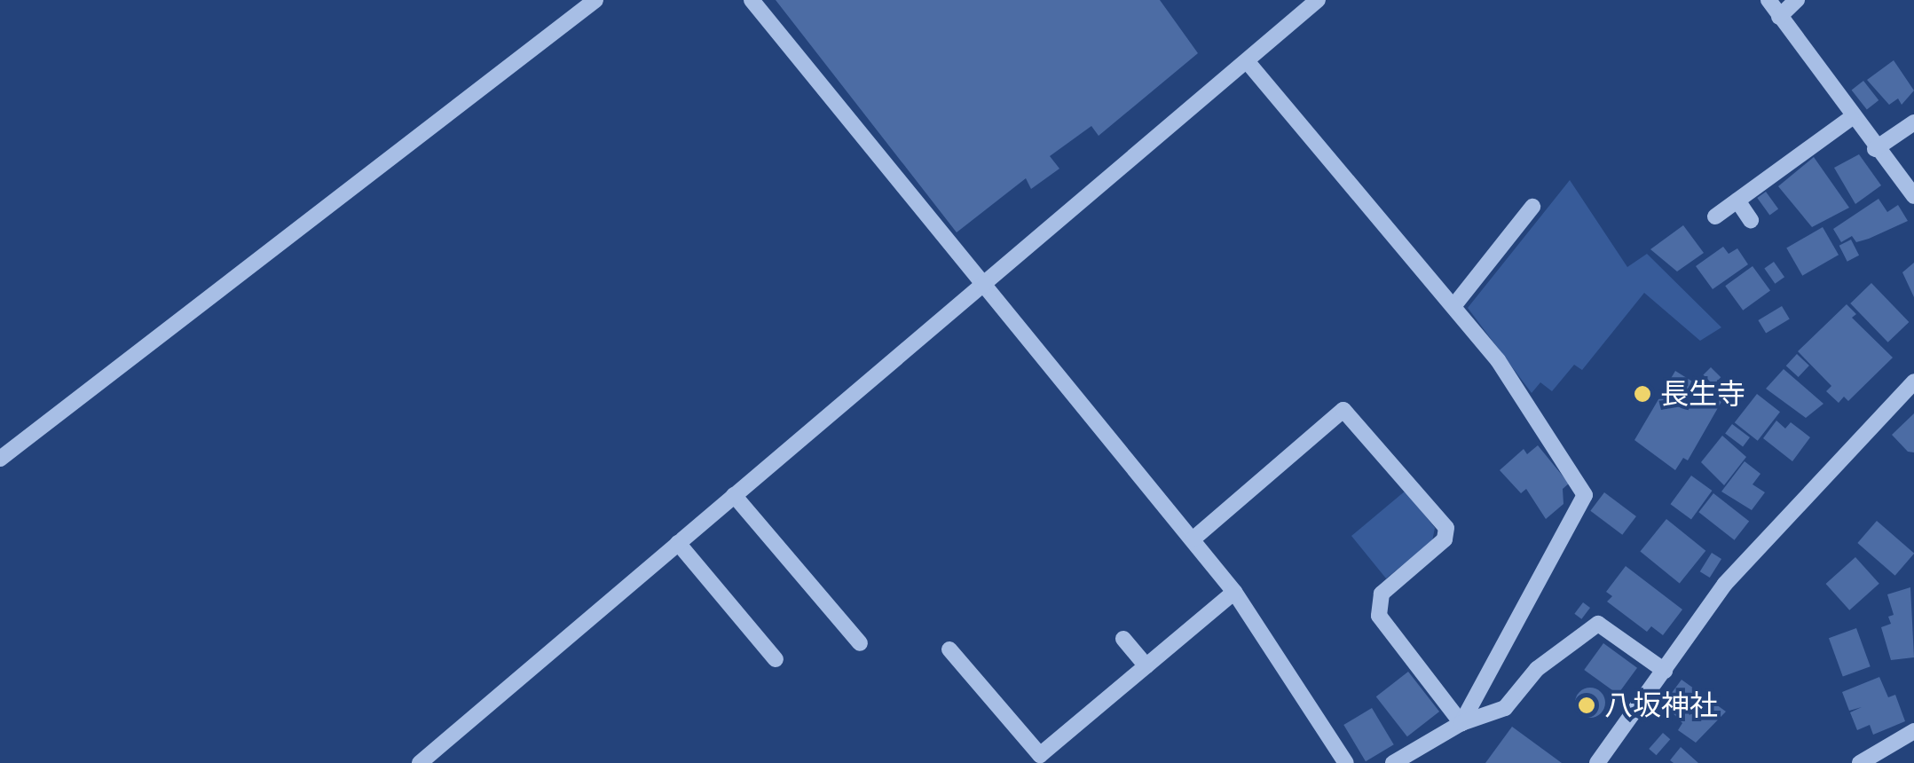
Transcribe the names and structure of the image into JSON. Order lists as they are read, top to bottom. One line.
{"places":["長生寺","八坂神社"]}
